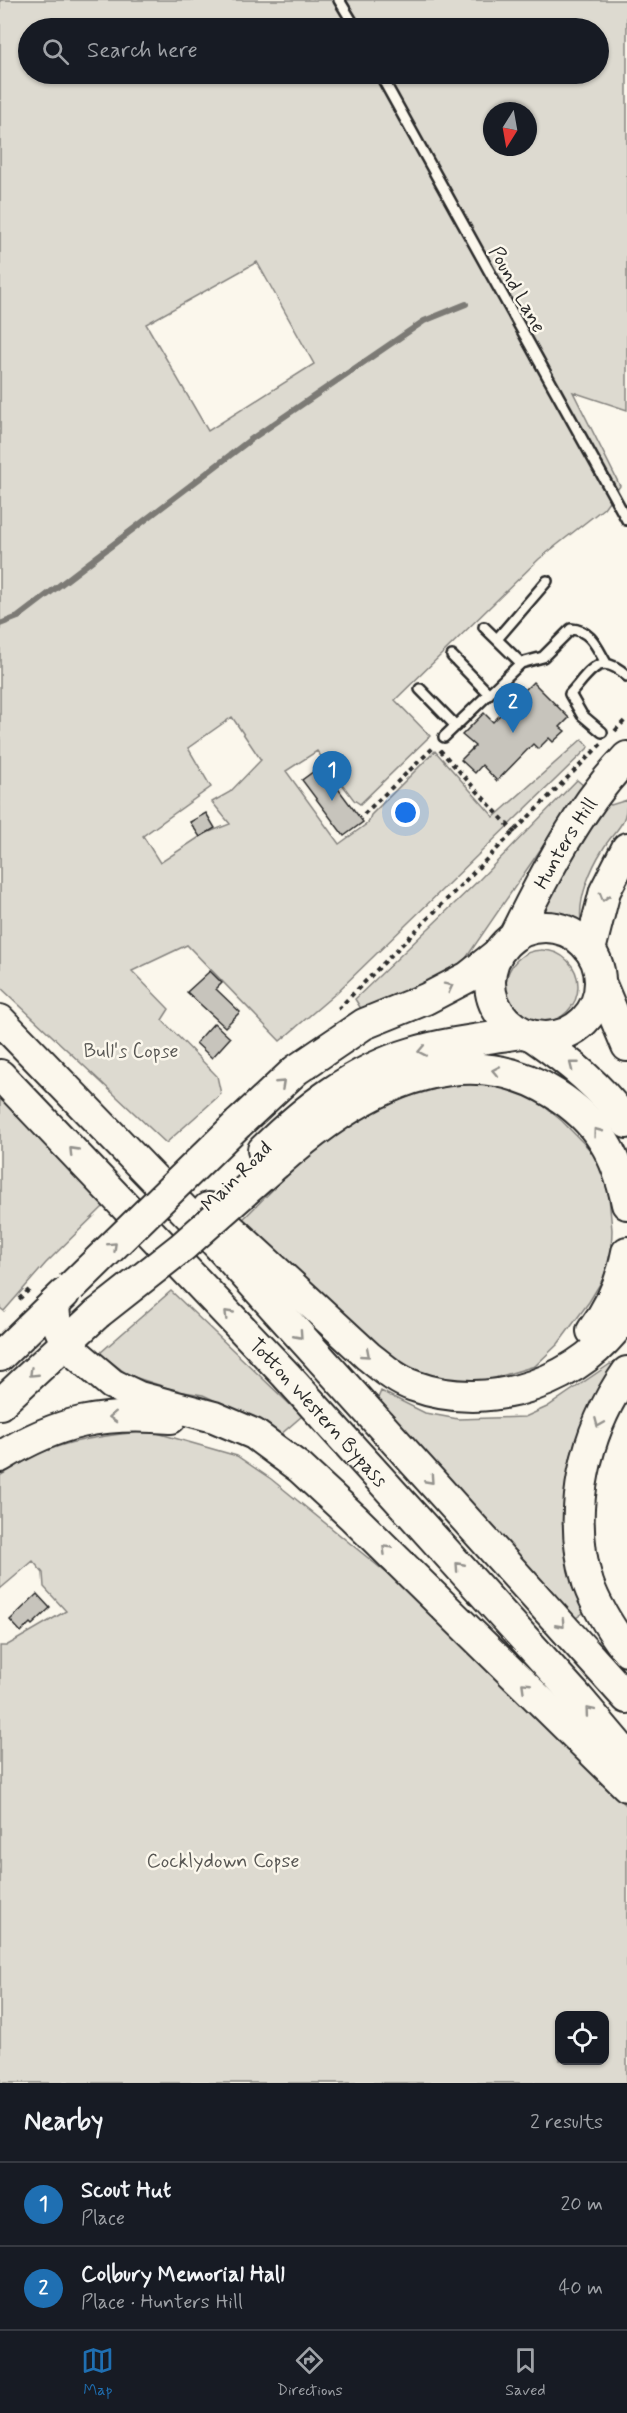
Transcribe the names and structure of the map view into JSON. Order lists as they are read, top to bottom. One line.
{"streets":{"main road":["Hunters Hill","Main Road","Totton Western Bypass"],"lane":["Pound Lane"]},"crossings":[["Hunters Hill","Main Road"]],"parks":["Bull's Copse","Cocklydown Copse"],"north":"bottom","page":{"search":"Search here","pins":["2","1"],"heading":["Nearby","2 results"],"list":[{"mark":"1","name":"Scout Hut","note":"Place","value":"20 m"},{"mark":"2","name":"Colbury Memorial Hall","note":"Place · Hunters Hill","value":"40 m"}],"nav":["Map","Directions","Saved"]}}
